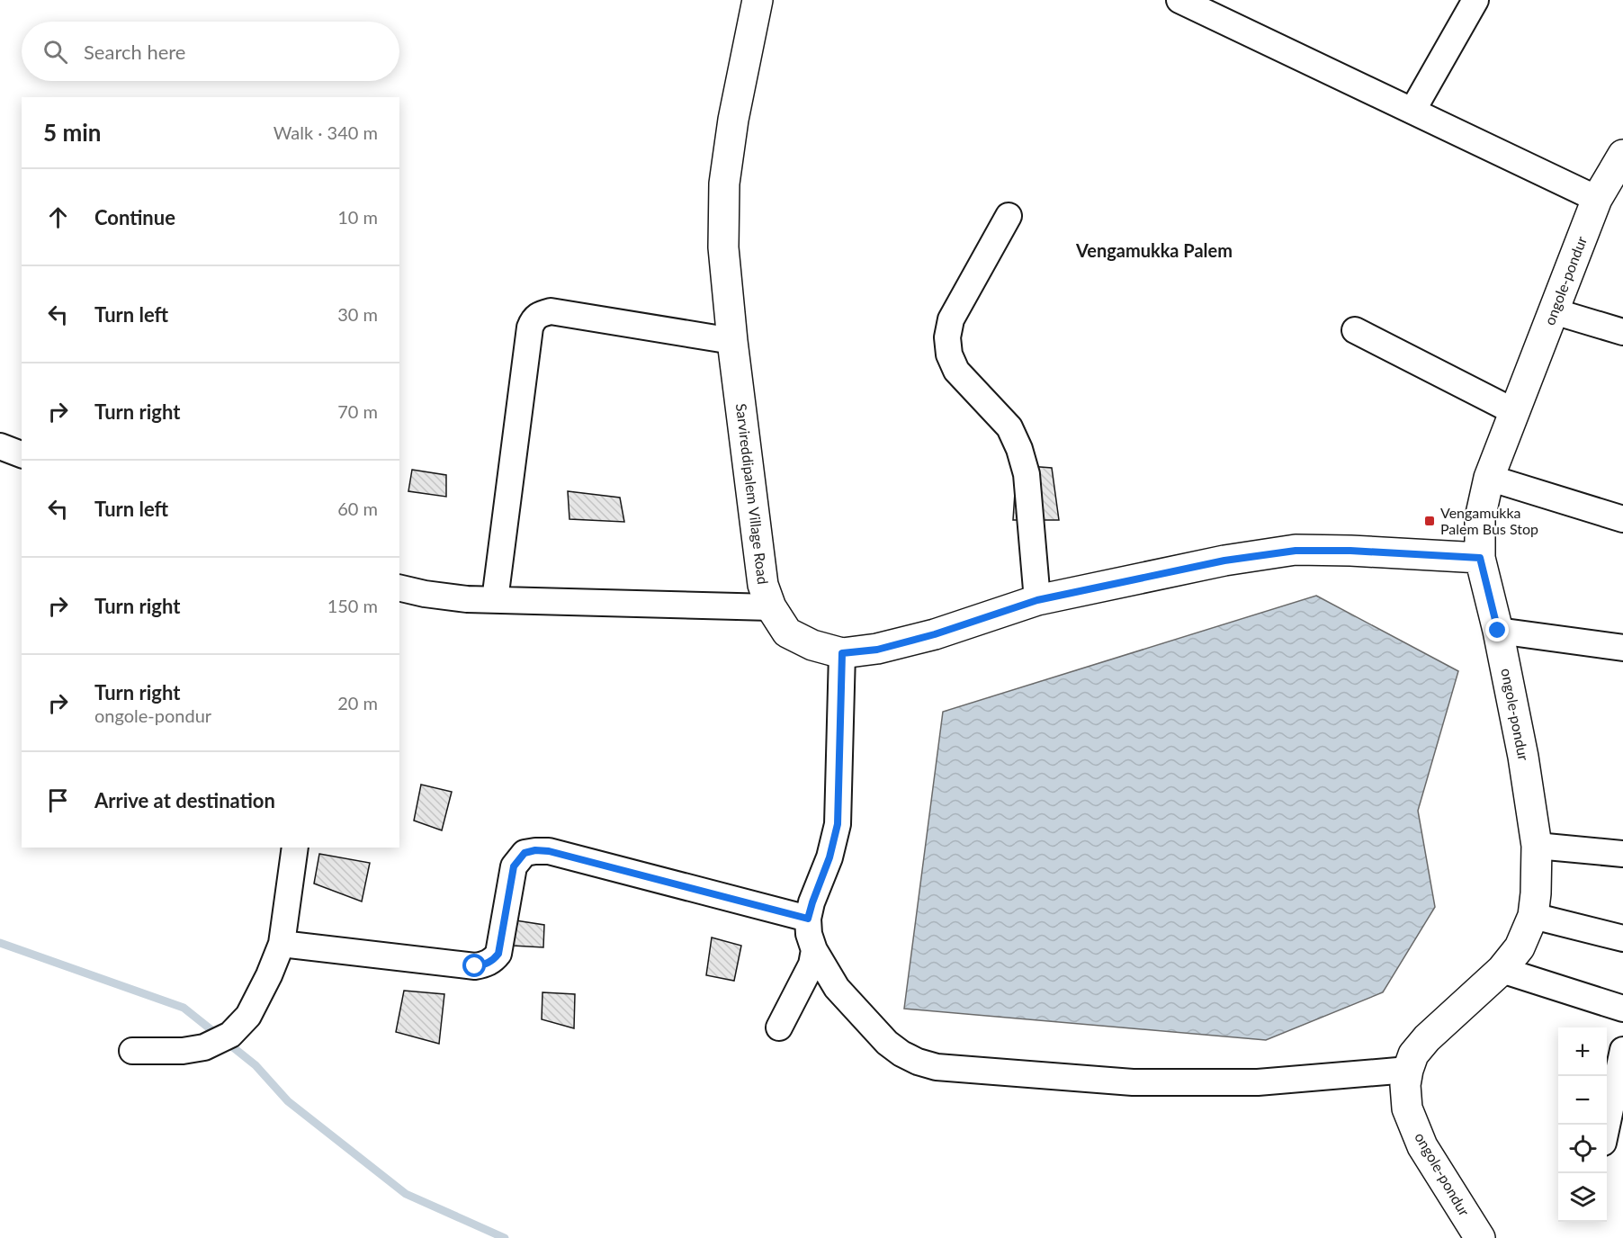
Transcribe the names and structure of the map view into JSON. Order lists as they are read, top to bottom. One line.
{"streets":{"street":["ongole-pondur","Sarvireddipalem Village Road"]},"crossings":[["ongole-pondur","Sarvireddipalem Village Road"]],"districts":["Vengamukka Palem"],"places":{"transit":["Vengamukka Palem Bus Stop"]},"page":{"search":"Search here","heading":["5 min","Walk · 340 m"],"list":[["Continue","10 m"],["Turn left","30 m"],["Turn right","70 m"],["Turn left","60 m"],["Turn right","150 m"],["Turn right","ongole-pondur","20 m"],"Arrive at destination"],"map_buttons":["+","−"]}}
